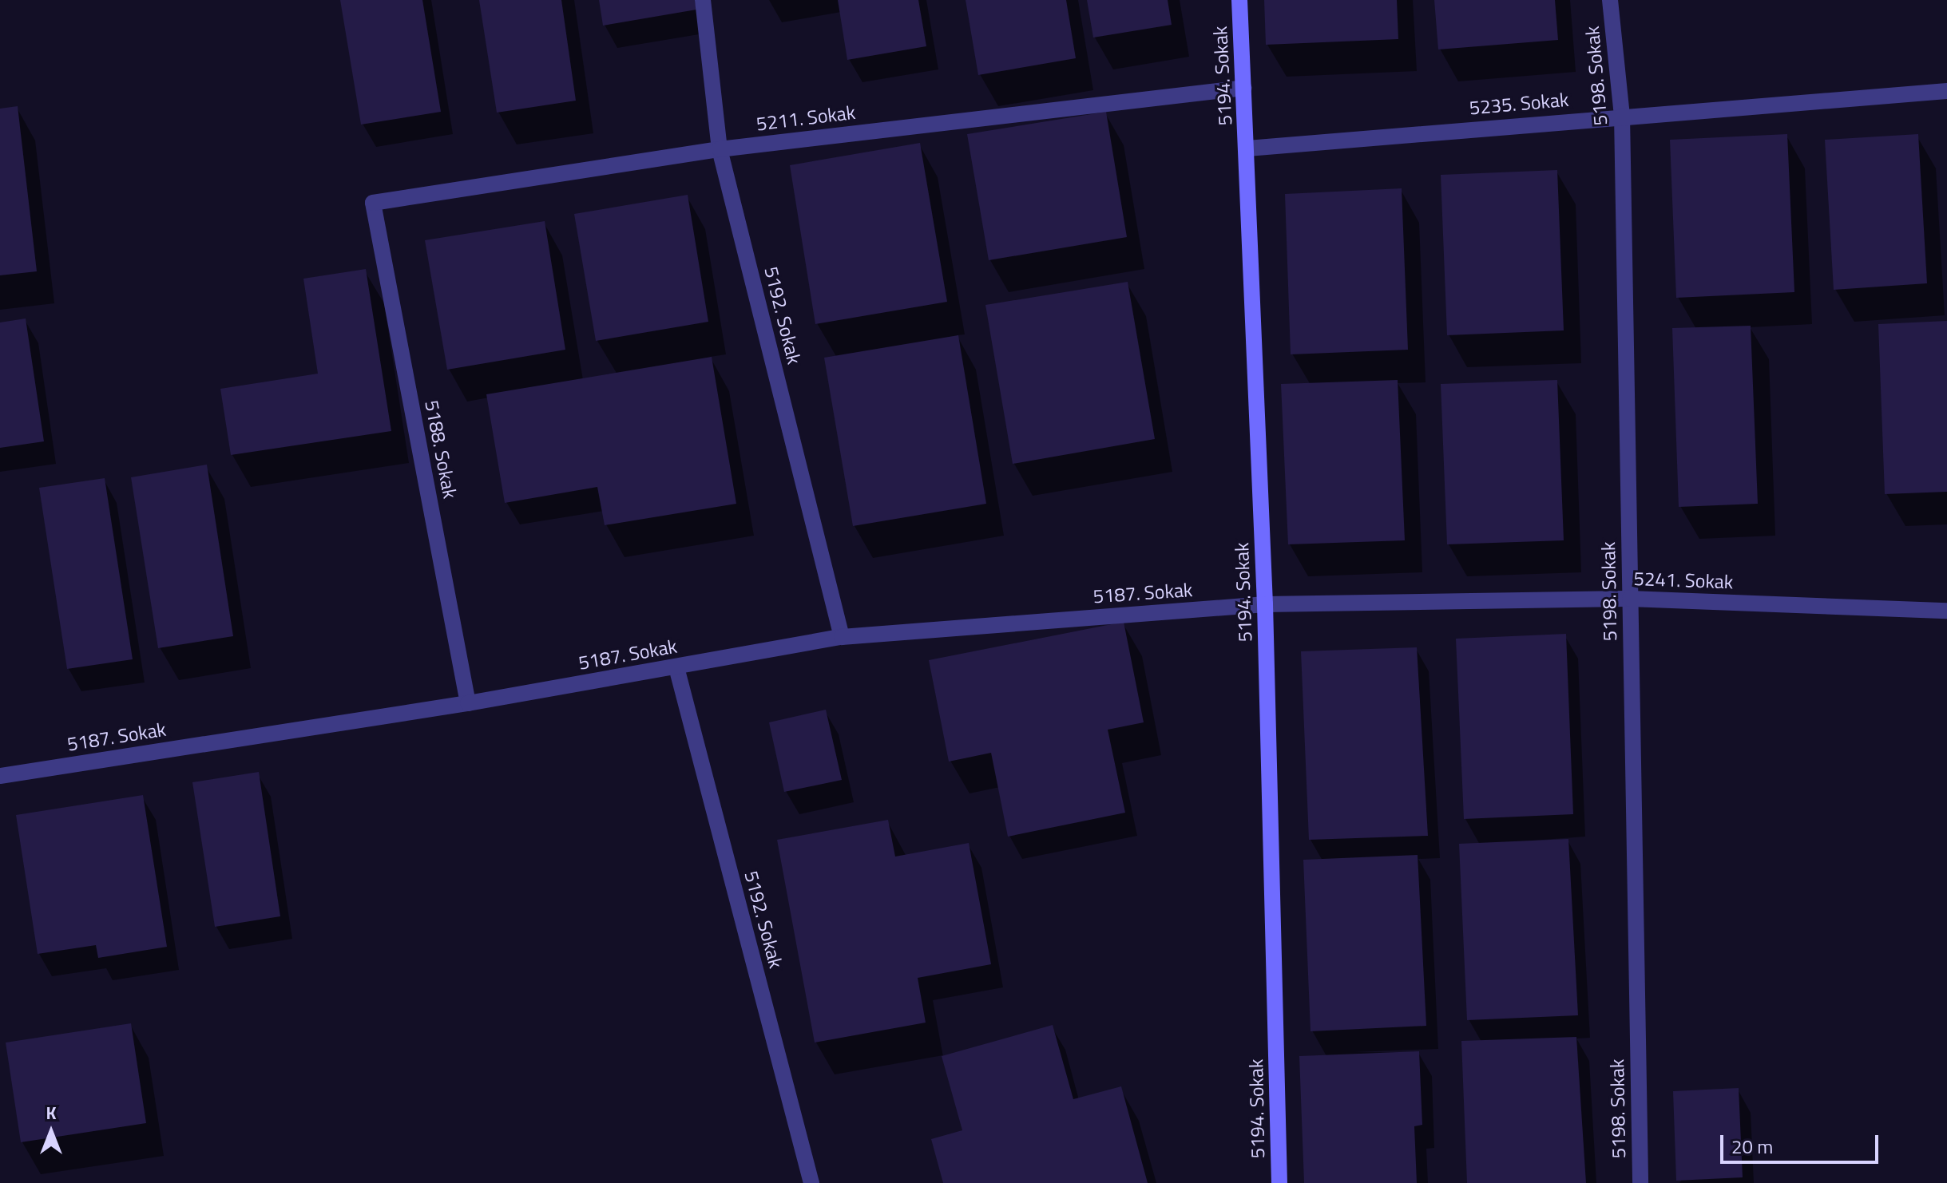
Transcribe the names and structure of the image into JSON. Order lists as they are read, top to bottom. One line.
{"streets":{"street":["5194. Sokak","5198. Sokak","5235. Sokak","5211. Sokak","5192. Sokak","5188. Sokak","5241. Sokak","5187. Sokak"]},"crossings":[["5194. Sokak","5235. Sokak"],["5194. Sokak","5211. Sokak"],["5194. Sokak","5241. Sokak"],["5194. Sokak","5187. Sokak"],["5198. Sokak","5235. Sokak"],["5198. Sokak","5241. Sokak"],["5211. Sokak","5192. Sokak"],["5211. Sokak","5188. Sokak"],["5192. Sokak","5187. Sokak"],["5188. Sokak","5187. Sokak"],["5241. Sokak","5187. Sokak"]],"scale_bar":"20 m","north":"top"}
